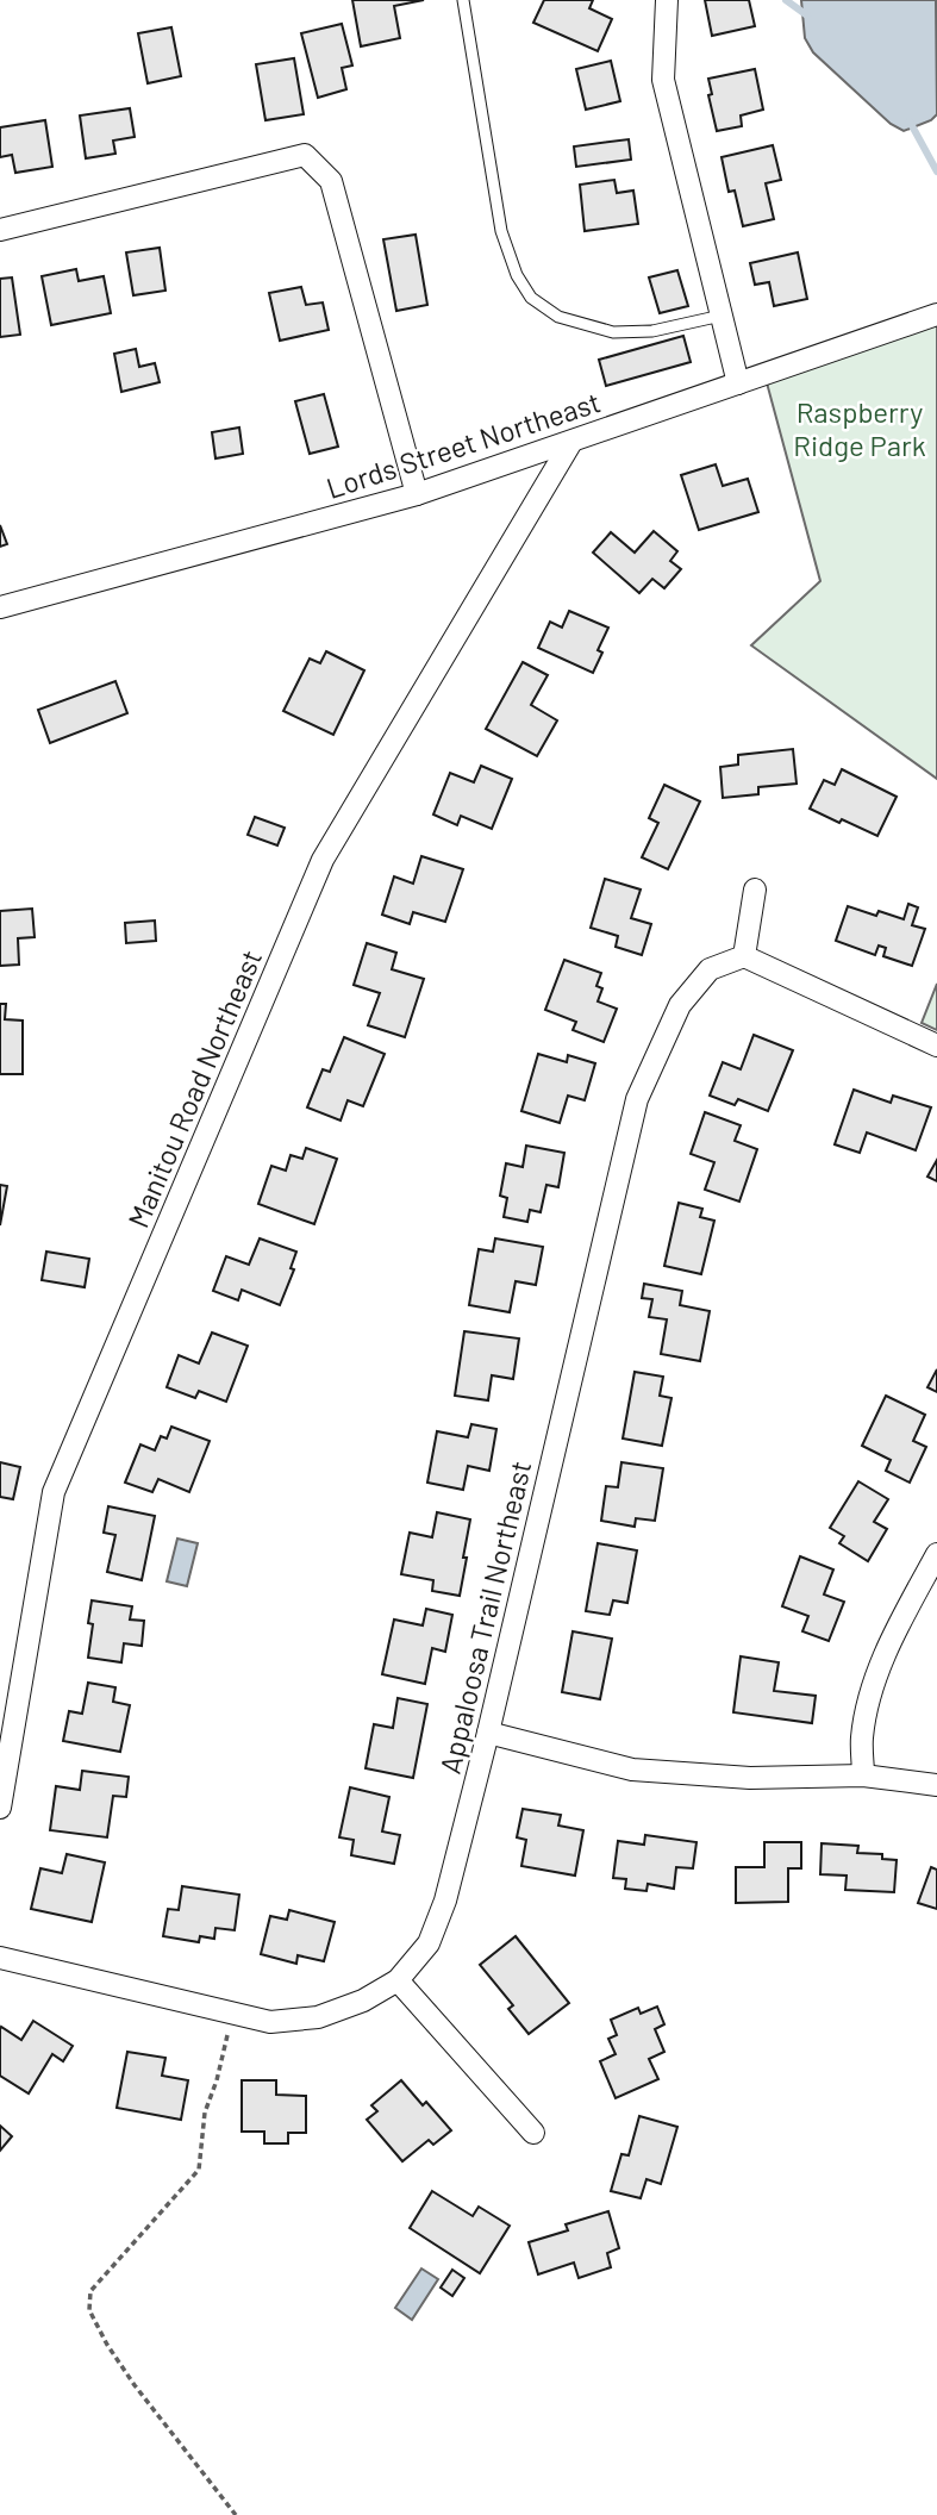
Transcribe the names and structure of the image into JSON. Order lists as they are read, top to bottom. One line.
{"streets":{"street":["Lords Street Northeast","Manitou Road Northeast","Appaloosa Trail Northeast"]},"crossings":[["Lords Street Northeast","Manitou Road Northeast"]],"parks":["Raspberry Ridge Park"]}
